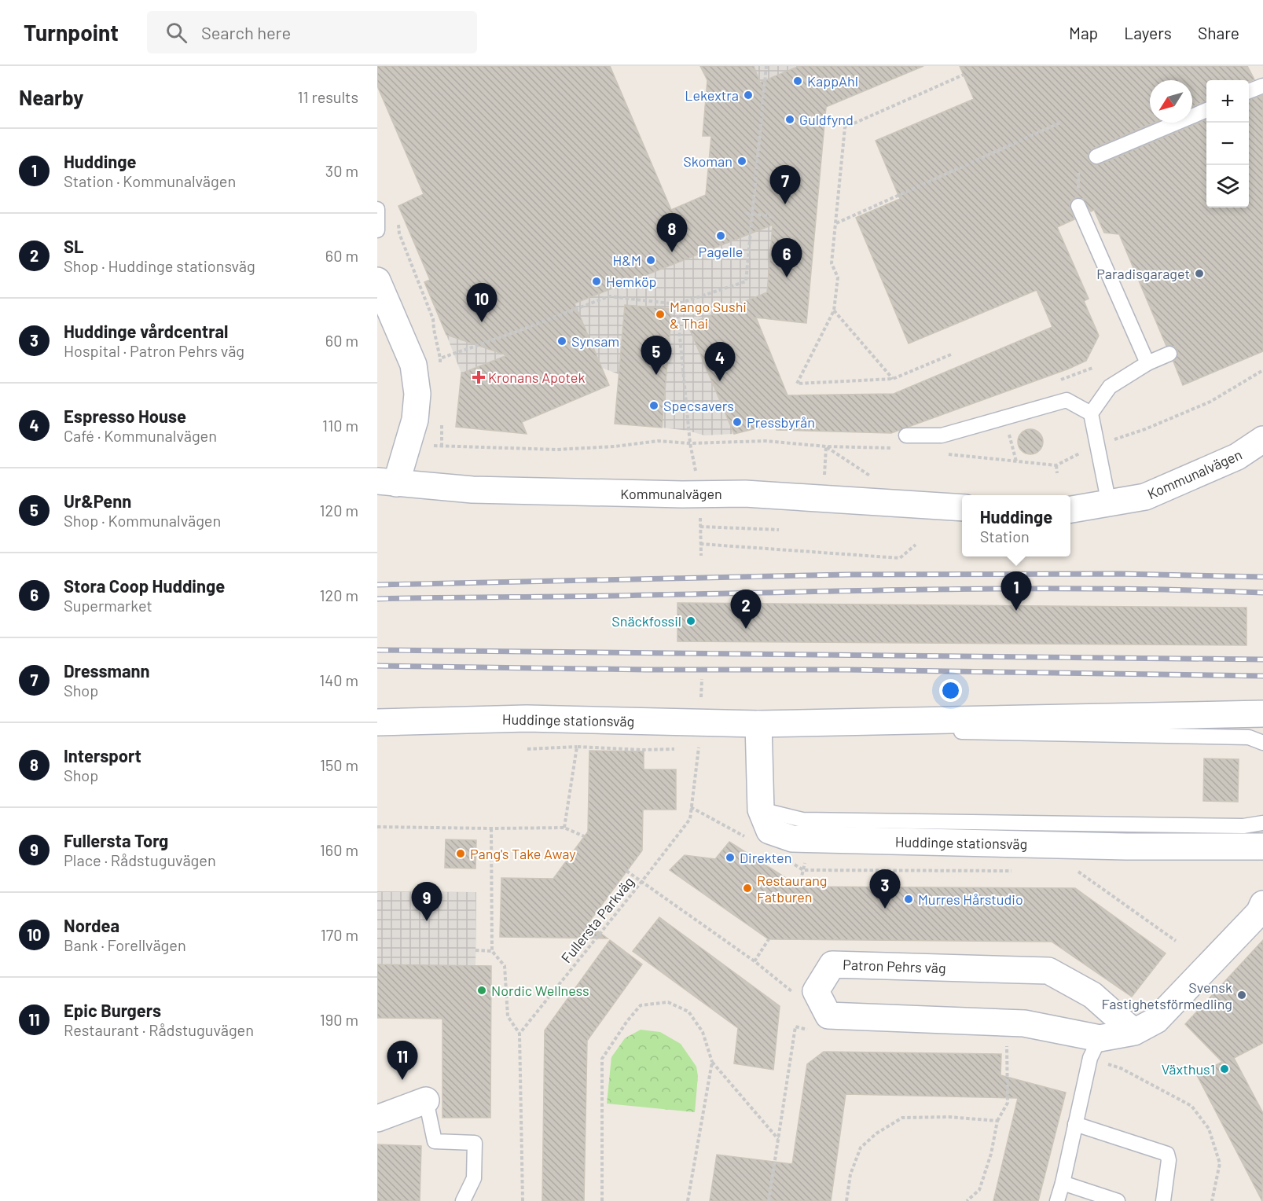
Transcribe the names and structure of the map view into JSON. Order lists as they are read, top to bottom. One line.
{"streets":{"street":["Kommunalvägen","Huddinge stationsväg","Patron Pehrs väg"],"path":["Fullersta Parkväg"]},"places":{"other":["KappAhl","Lekextra","Guldfynd","Skoman","Pagelle","H&M","Paradisgaraget","Hemköp","Mango Sushi & Thai","Synsam","Specsavers","Pressbyrån","Snäckfossil","Pang's Take Away","Direkten","Restaurang Fatburen","Murres Hårstudio","Nordic Wellness","Svensk Fastighetsförmedling","Växthus1"],"health":["Kronans Apotek"]},"north":"bottom left","page":{"header":"Turnpoint","search":"Search here","nav":["Map","Layers","Share"],"heading":["Nearby","11 results"],"map_buttons":["+","−"],"list":[{"mark":"1","name":"Huddinge","note":"Station · Kommunalvägen","value":"30 m"},{"mark":"2","name":"SL","note":"Shop · Huddinge stationsväg","value":"60 m"},{"mark":"3","name":"Huddinge vårdcentral","note":"Hospital · Patron Pehrs väg","value":"60 m"},{"mark":"4","name":"Espresso House","note":"Café · Kommunalvägen","value":"110 m"},{"mark":"5","name":"Ur&Penn","note":"Shop · Kommunalvägen","value":"120 m"},{"mark":"6","name":"Stora Coop Huddinge","note":"Supermarket","value":"120 m"},{"mark":"7","name":"Dressmann","note":"Shop","value":"140 m"},{"mark":"8","name":"Intersport","note":"Shop","value":"150 m"},{"mark":"9","name":"Fullersta Torg","note":"Place · Rådstuguvägen","value":"160 m"},{"mark":"10","name":"Nordea","note":"Bank · Forellvägen","value":"170 m"},{"mark":"11","name":"Epic Burgers","note":"Restaurant · Rådstuguvägen","value":"190 m"}],"pins":["7","8","6","10","5","4","1","2","3","9","11"],"popup":["Huddinge","Station"]}}
